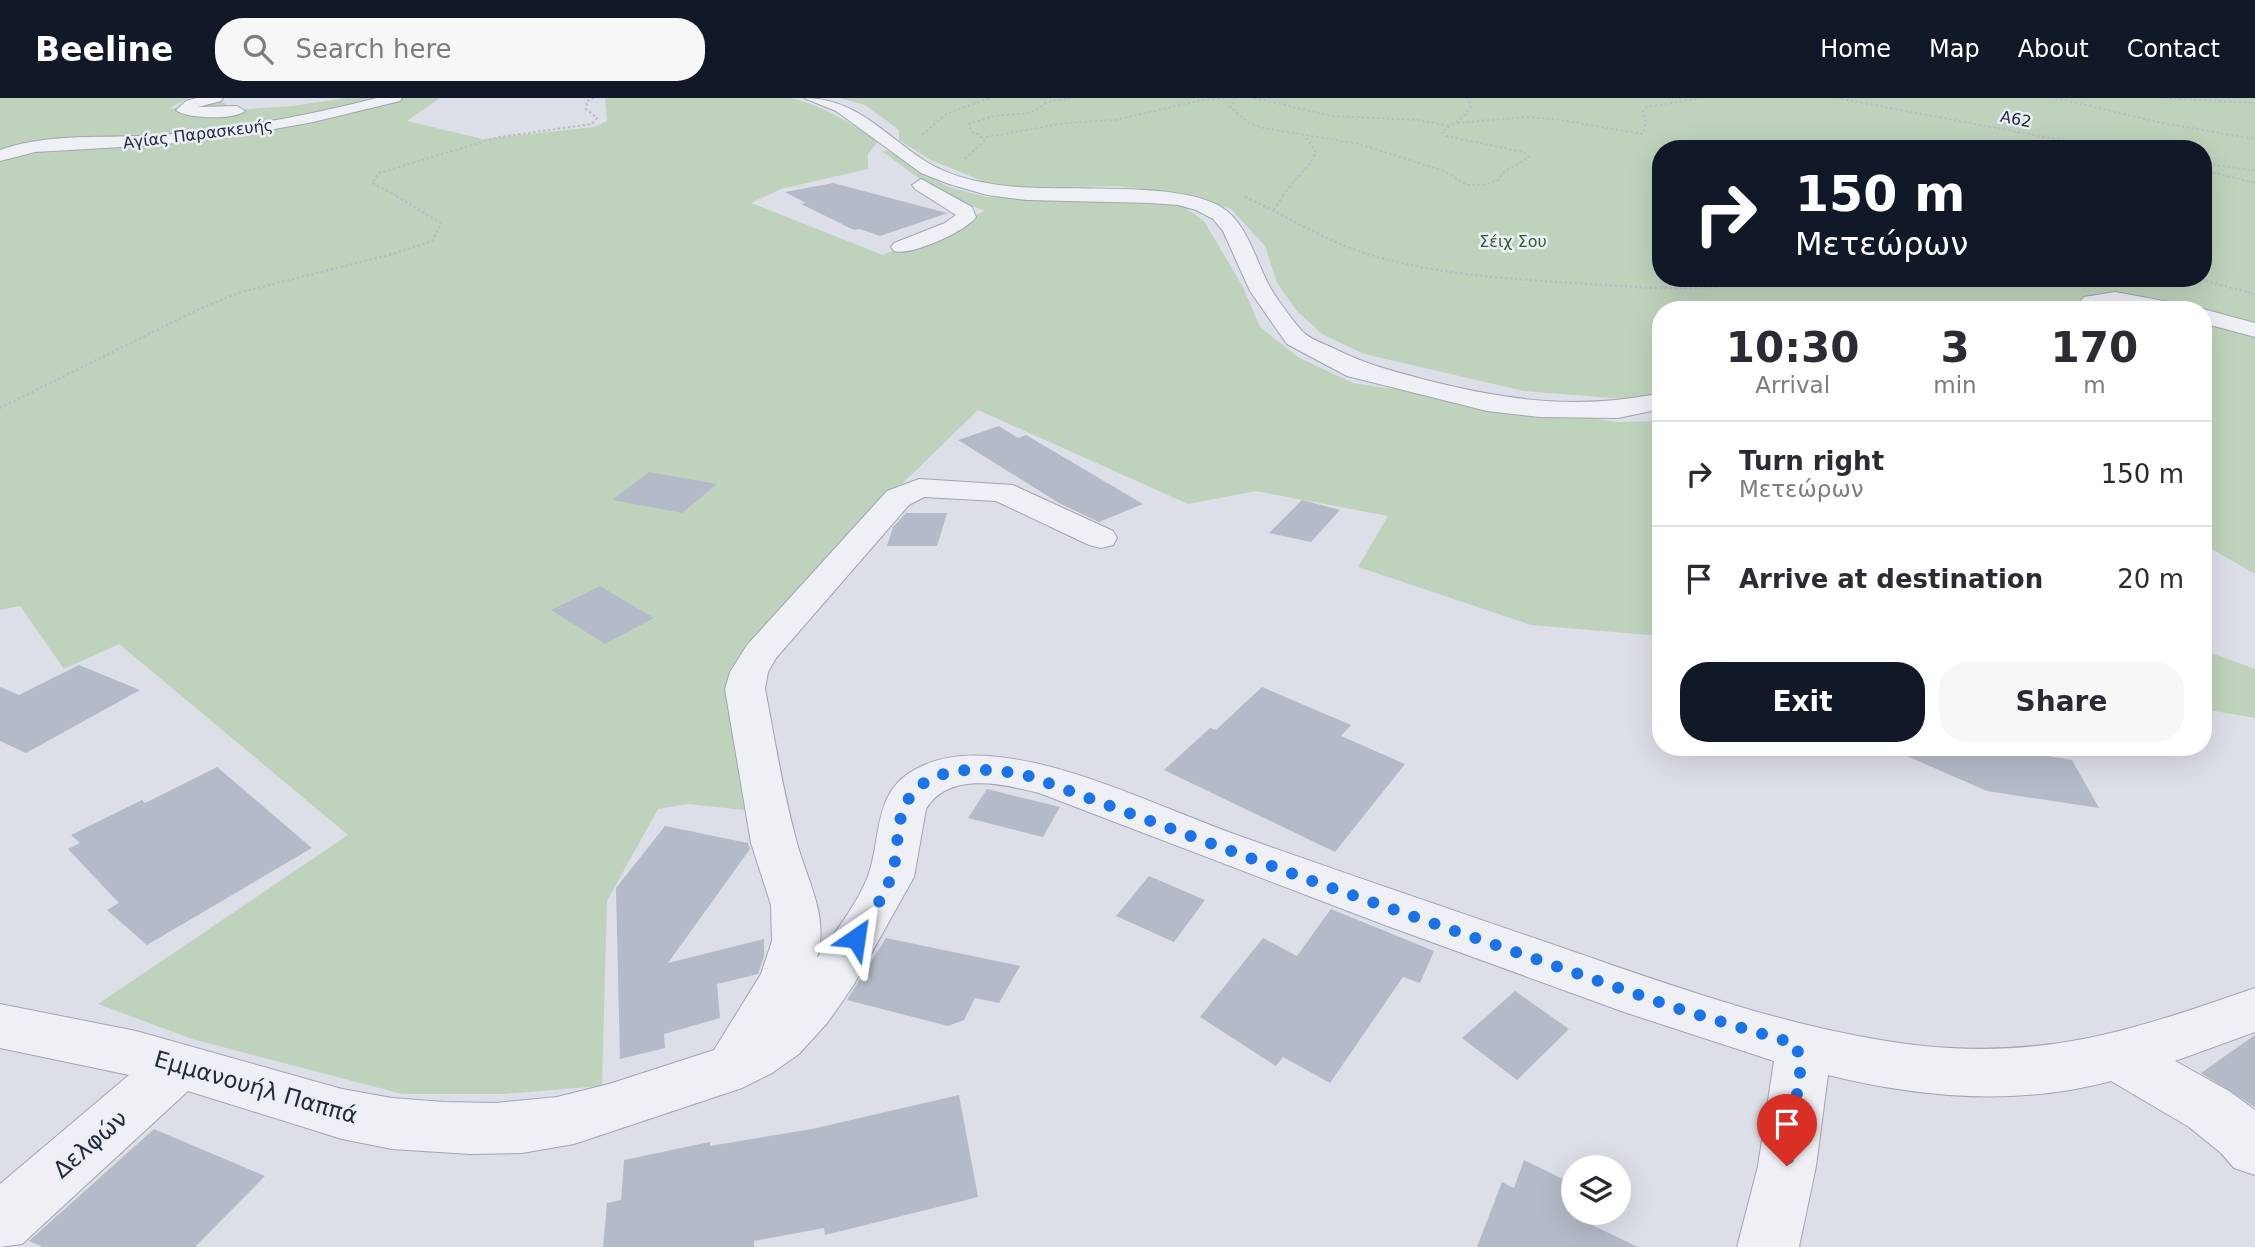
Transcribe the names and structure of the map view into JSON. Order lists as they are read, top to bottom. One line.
{"streets":{"street":["Αγίας Παρασκευής","Εμμανουήλ Παππά","Δελφών"],"path":["Α62"]},"crossings":[["Εμμανουήλ Παππά","Δελφών"]],"parks":["Σέιχ Σου"],"page":{"header":"Beeline","search":"Search here","nav":["Home","Map","About","Contact"],"turn":["150 m","Μετεώρων"],"eta":["10:30","Arrival","3","min","170","m"],"list":[{"name":"Turn right","note":"Μετεώρων","value":"150 m"},{"name":"Arrive at destination","value":"20 m"}],"buttons":["Exit","Share"]}}
